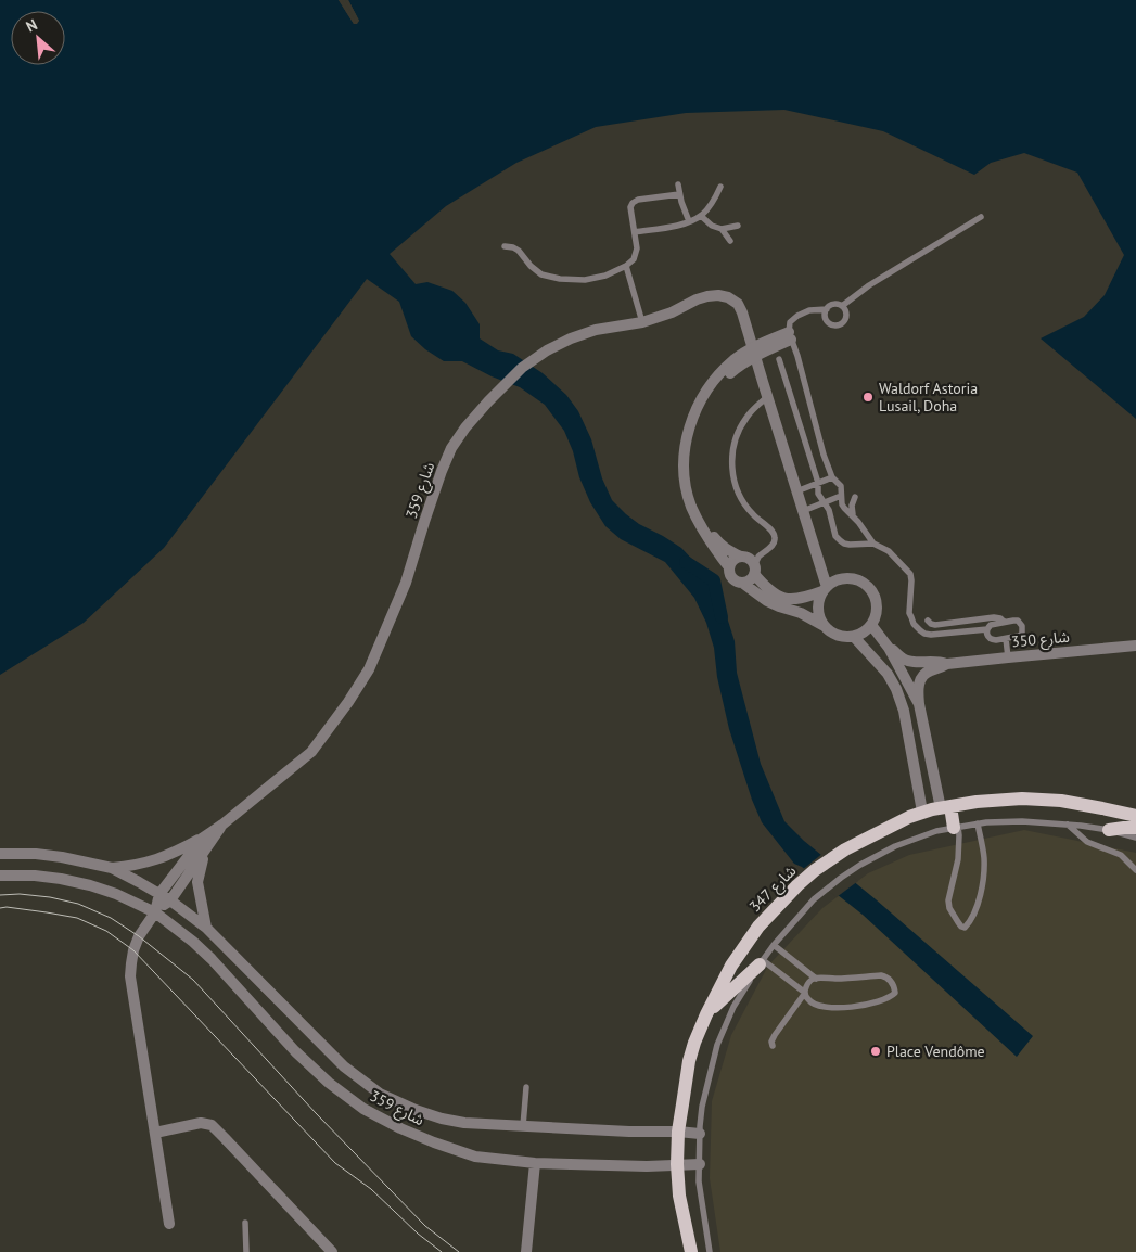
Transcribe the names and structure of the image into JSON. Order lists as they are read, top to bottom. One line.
{"streets":{"main road":["شارع 347"],"street":["شارع 359","شارع 350"]},"crossings":[["شارع 359","شارع 347"]],"places":["Waldorf Astoria Lusail, Doha","Place Vendôme"],"north":"top left"}
